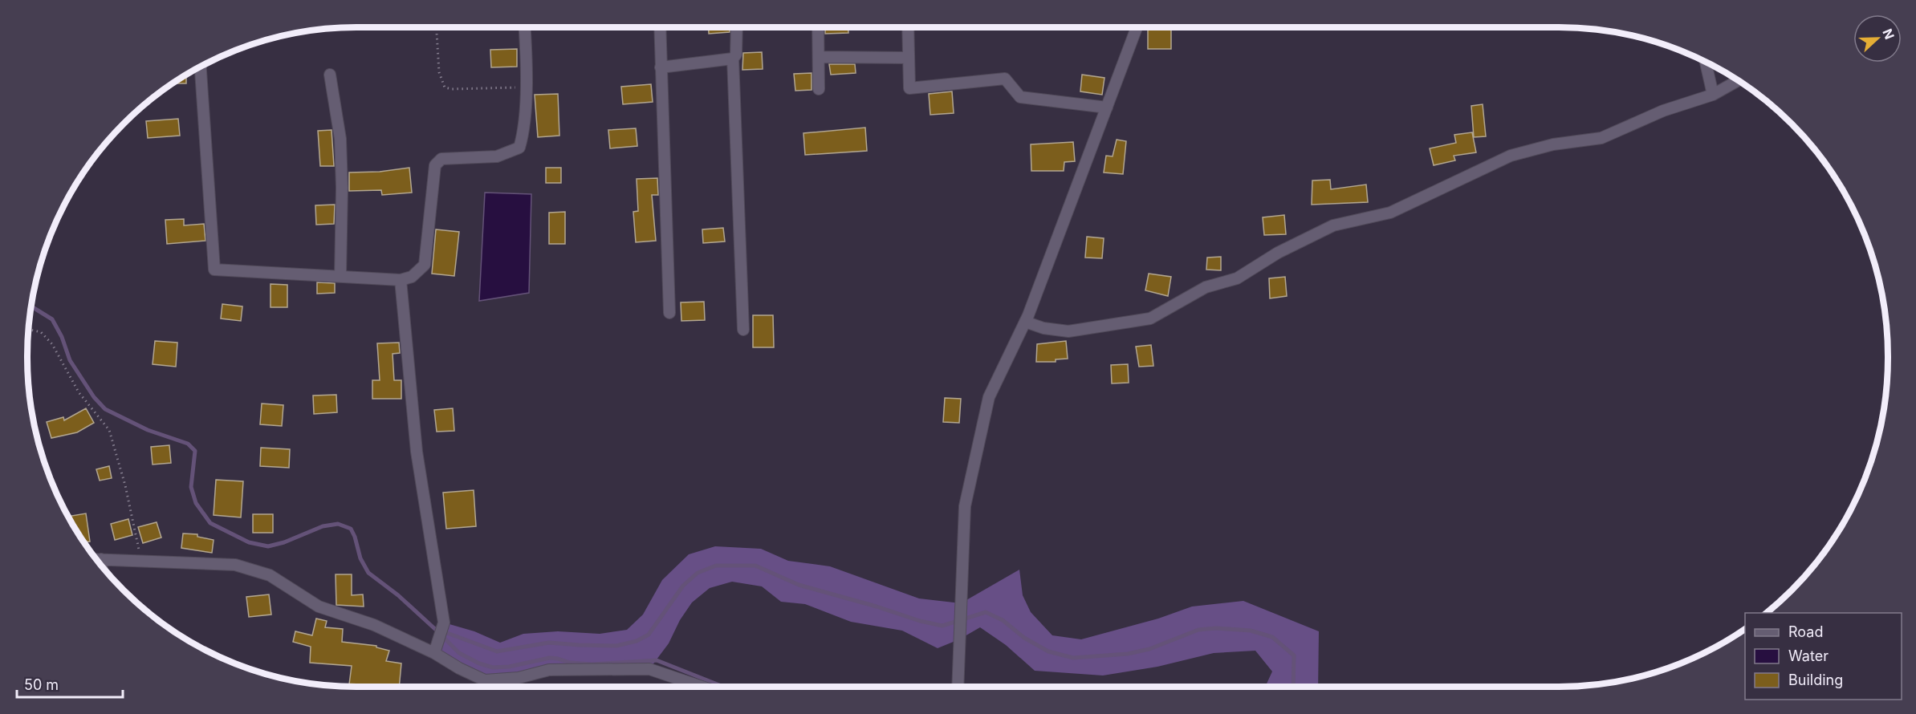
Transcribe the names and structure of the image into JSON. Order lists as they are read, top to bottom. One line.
{"legend":["Road","Water","Building"],"scale_bar":"50 m","north":"right"}
